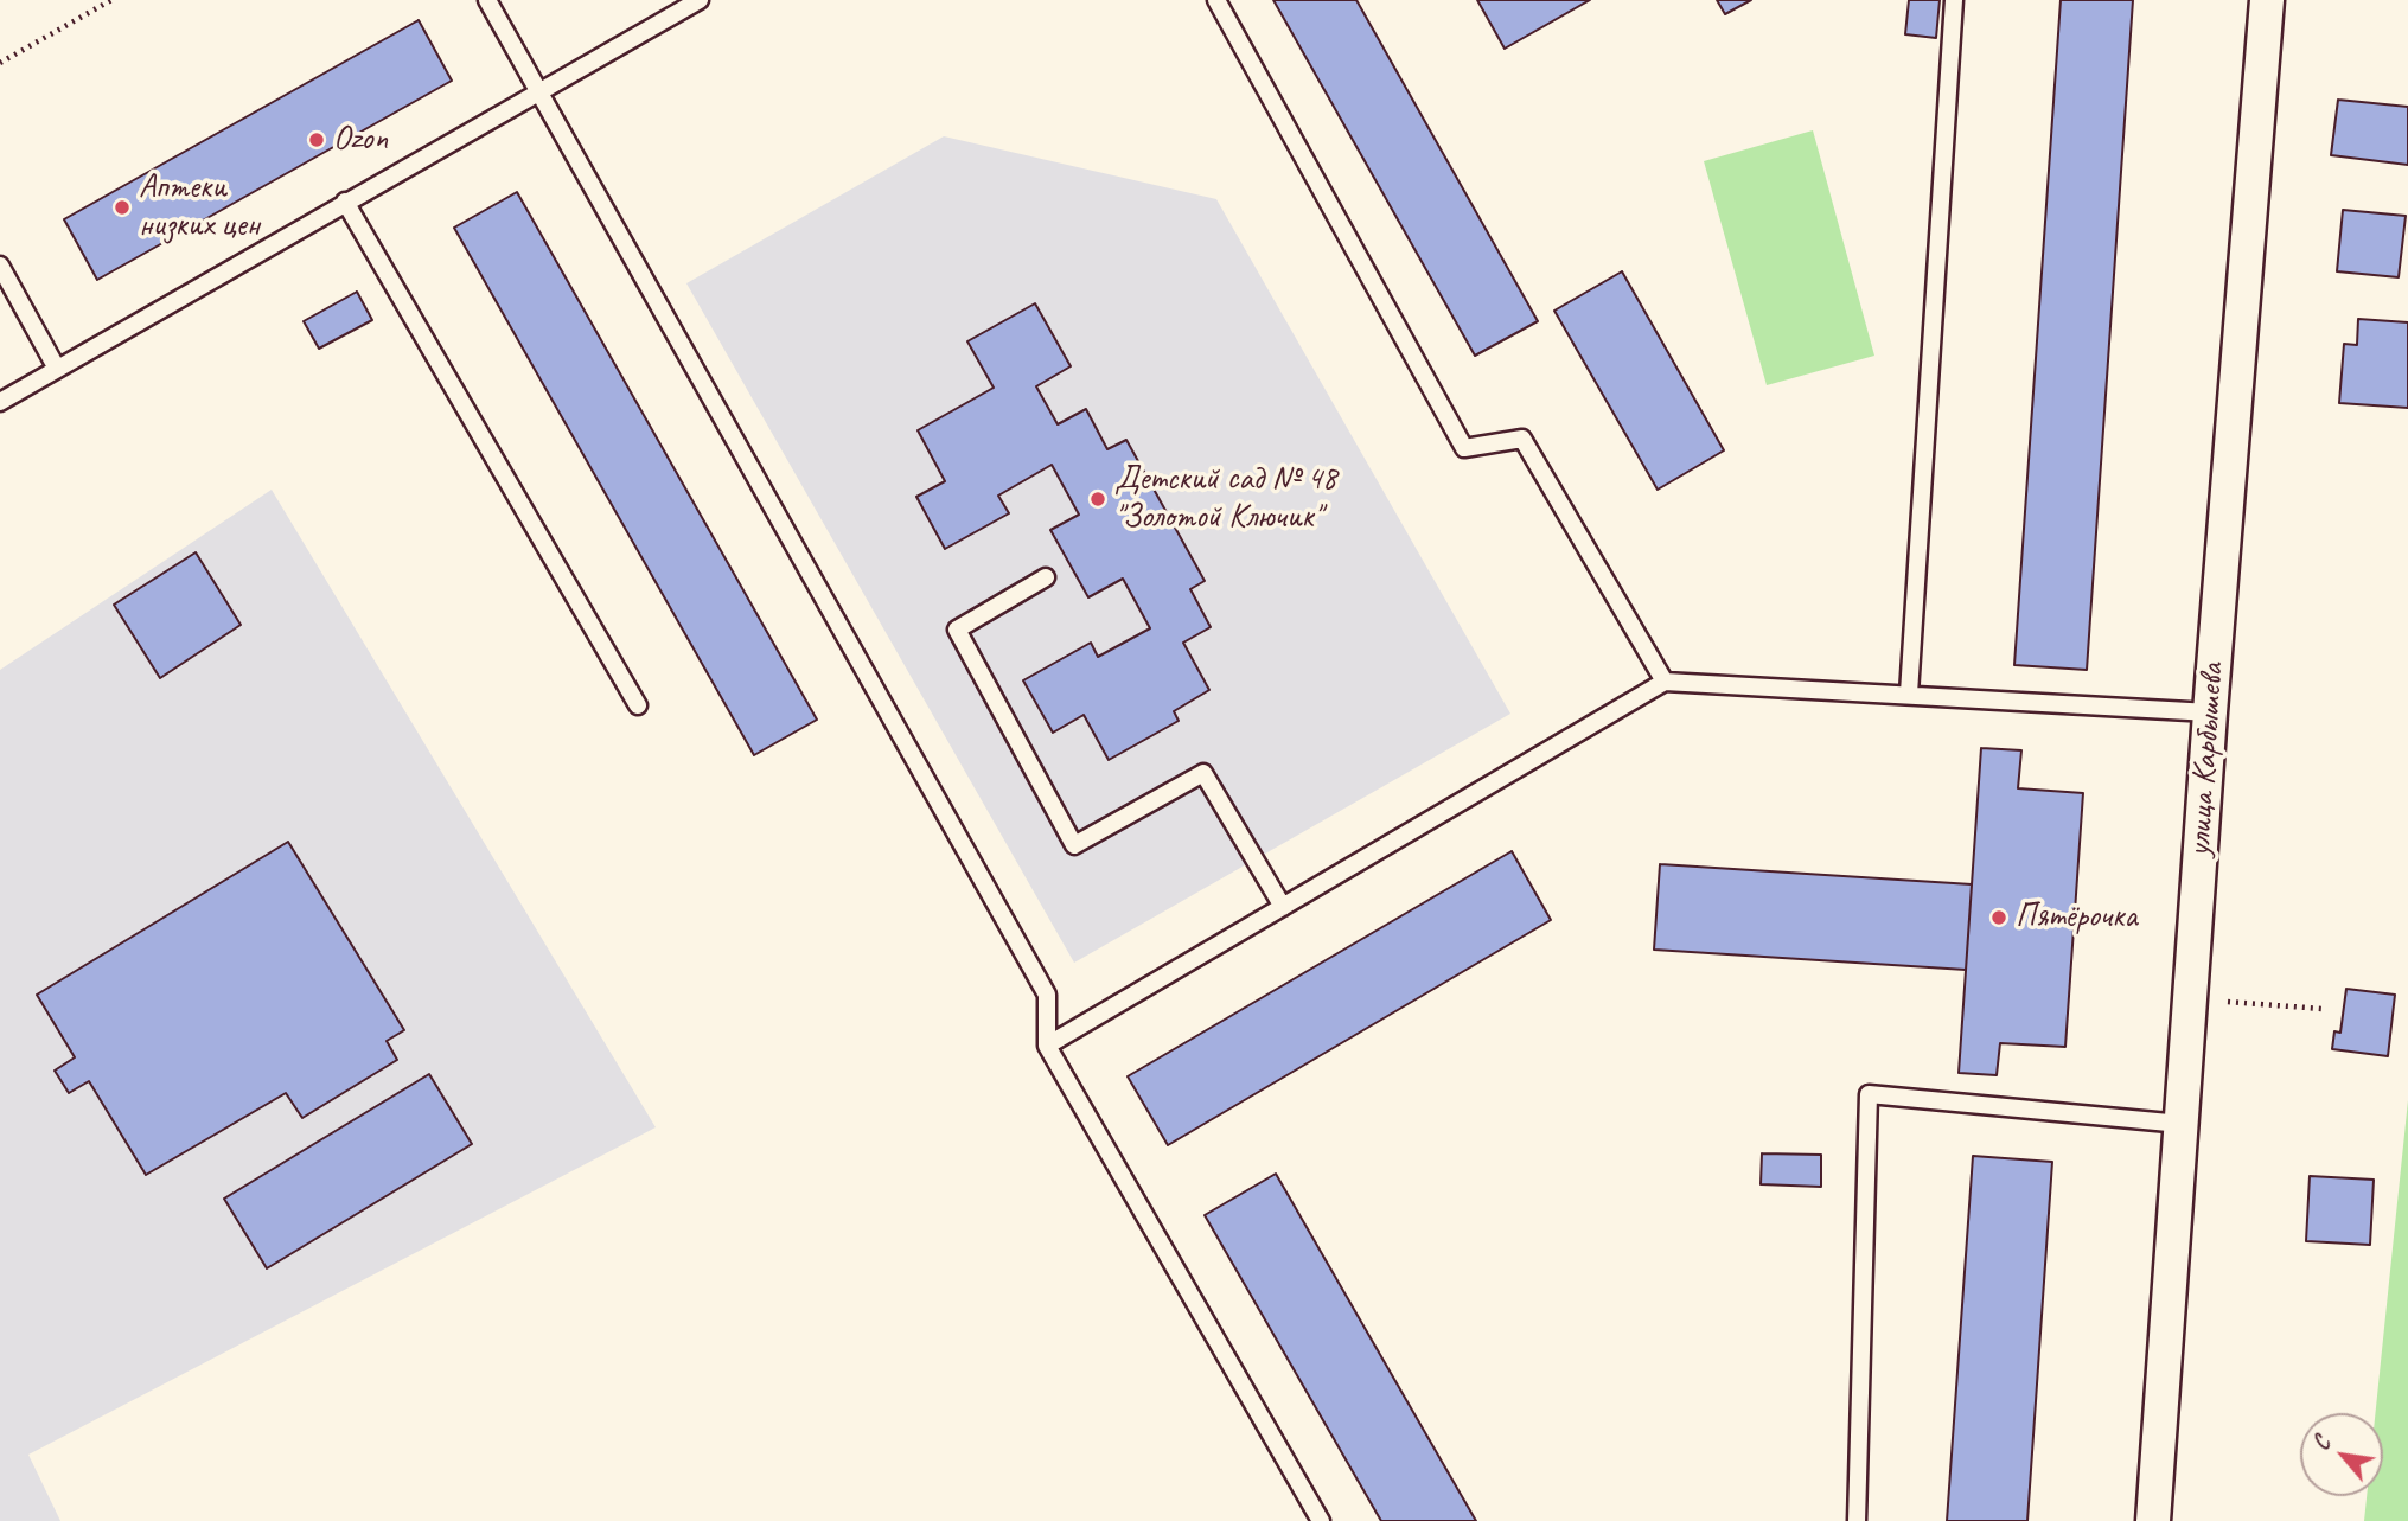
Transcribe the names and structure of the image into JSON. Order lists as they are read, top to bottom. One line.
{"streets":{"street":["улица Карбышева"]},"places":["Ozon","Аптеки низких цен","Детский сад № 48 \"Золотой Ключик\"","Пятёрочка"],"north":"top left"}
